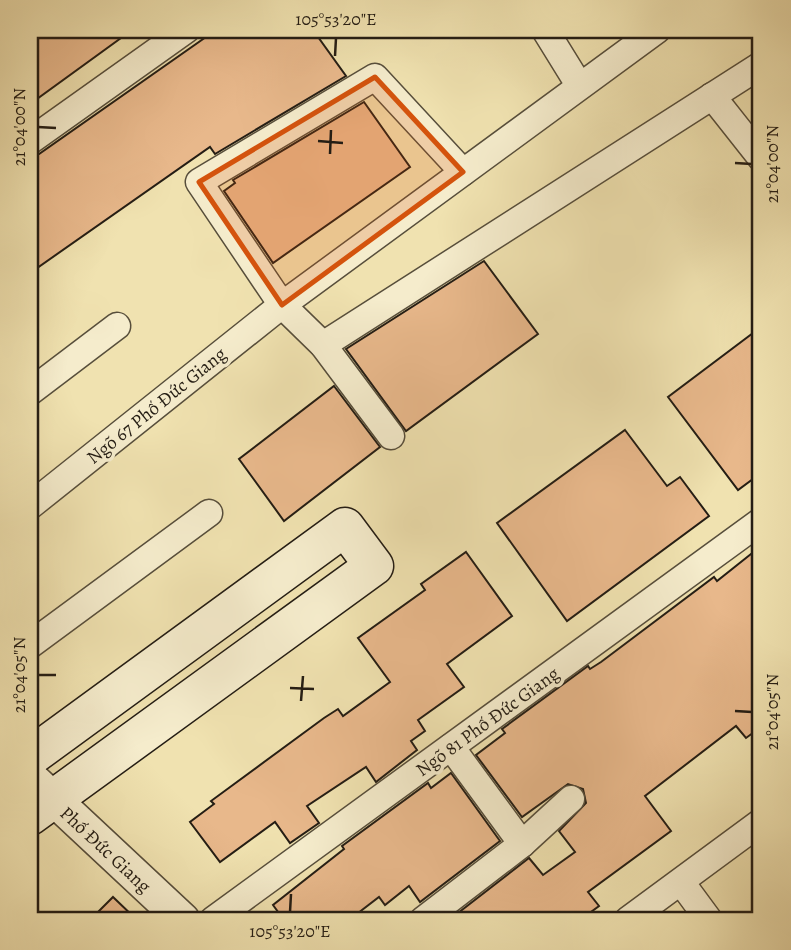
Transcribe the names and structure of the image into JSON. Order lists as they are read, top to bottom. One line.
{"streets":{"street":["Ngõ 67 Phố Đức Giang","Ngõ 81 Phố Đức Giang","Phố Đức Giang"]},"coordinates":["105°53'20\"E","21°04'00\"N","21°04'05\"N"]}
